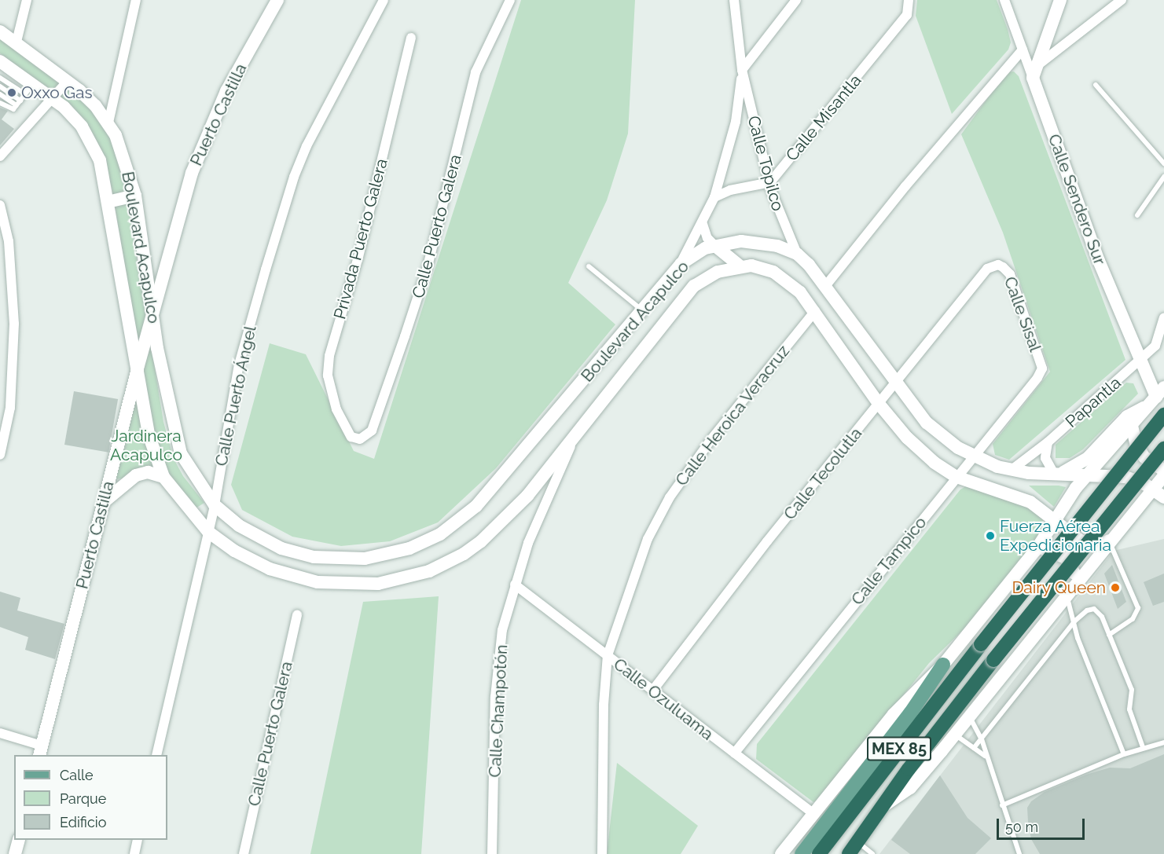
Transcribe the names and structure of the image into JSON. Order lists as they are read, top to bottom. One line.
{"streets":{"highway":["MEX 85"],"main road":["Puerto Castilla","Calle Sendero Sur","Boulevard Acapulco"],"street":["Calle Misantla","Calle Topilco","Calle Puerto Galera","Privada Puerto Galera","Calle Sisal","Calle Puerto Ángel","Papantla","Calle Heroica Veracruz","Calle Tecolutla","Calle Tampico","Calle Ozuluama","Calle Champotón"]},"crossings":[["Puerto Castilla","Boulevard Acapulco"],["Calle Misantla","Calle Topilco"],["Calle Topilco","Boulevard Acapulco"],["Calle Sendero Sur","Papantla"],["Calle Puerto Galera","Privada Puerto Galera"],["Boulevard Acapulco","Calle Puerto Ángel"],["Boulevard Acapulco","Calle Heroica Veracruz"],["Boulevard Acapulco","Calle Tecolutla"],["Boulevard Acapulco","Calle Tampico"],["Boulevard Acapulco","Calle Champotón"],["Calle Sisal","Calle Tecolutla"],["Calle Sisal","Calle Tampico"],["Calle Heroica Veracruz","Calle Ozuluama"],["Calle Tecolutla","Calle Ozuluama"],["Calle Tampico","Calle Ozuluama"],["Calle Ozuluama","Calle Champotón"]],"parks":["Jardinera Acapulco"],"places":["Oxxo Gas","Fuerza Aérea Expedicionaria","Dairy Queen"],"legend":["Calle","Parque","Edificio"],"scale_bar":"50 m"}
